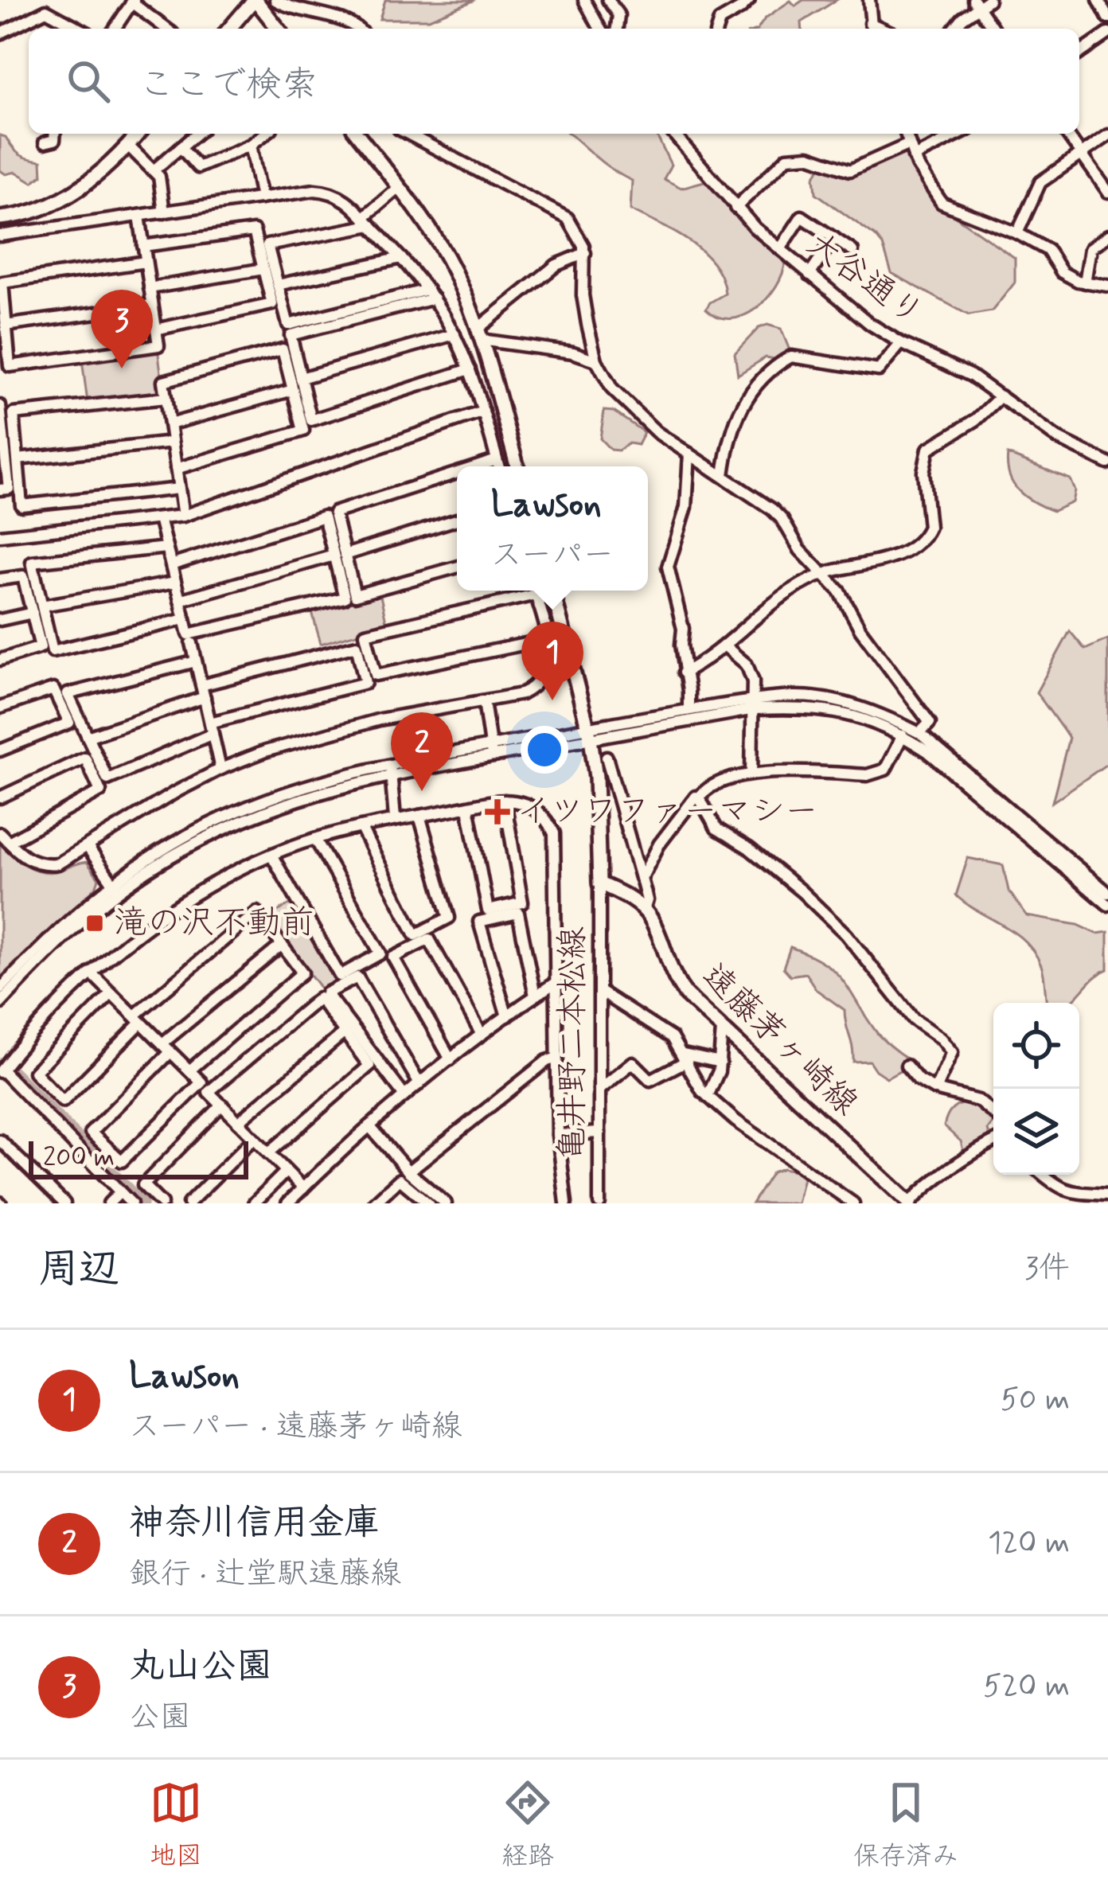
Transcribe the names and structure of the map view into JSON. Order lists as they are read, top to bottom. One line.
{"streets":{"main road":["遠藤茅ヶ崎線"],"street":["大谷通り","亀井野二本松線"]},"places":{"health":["イツワファーマシー"],"transit":["滝の沢不動前"]},"scale_bar":"200 m","page":{"search":"ここで検索","pins":["3","1","2"],"popup":["Lawson","スーパー"],"scale":"200 m","heading":["周辺","3件"],"list":[{"mark":"1","name":"Lawson","note":"スーパー · 遠藤茅ヶ崎線","value":"50 m"},{"mark":"2","name":"神奈川信用金庫","note":"銀行 · 辻堂駅遠藤線","value":"120 m"},{"mark":"3","name":"丸山公園","note":"公園","value":"520 m"}],"nav":["地図","経路","保存済み"]}}
